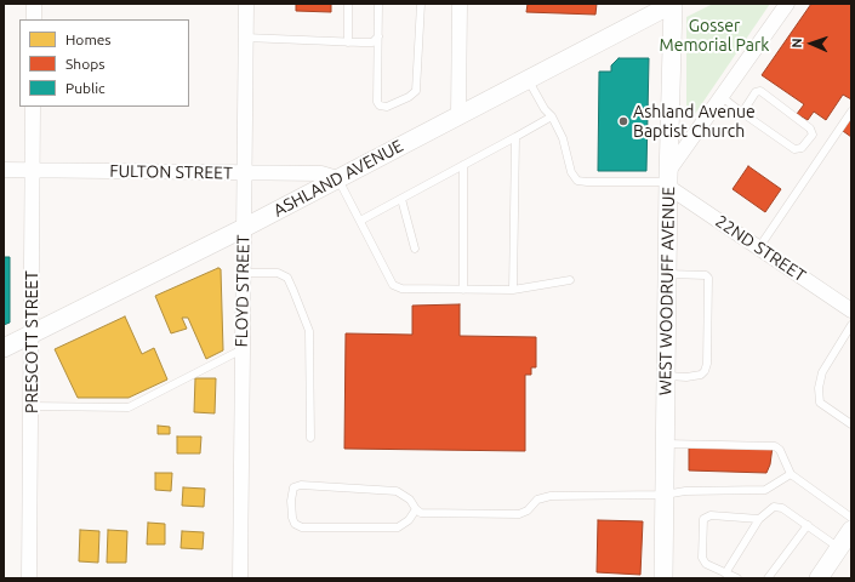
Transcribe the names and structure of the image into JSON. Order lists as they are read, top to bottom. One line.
{"streets":{"street":["FULTON STREET","ASHLAND AVENUE","22ND STREET","FLOYD STREET","WEST WOODRUFF AVENUE","PRESCOTT STREET"]},"crossings":[["FULTON STREET","ASHLAND AVENUE"],["FULTON STREET","FLOYD STREET"],["FULTON STREET","PRESCOTT STREET"],["ASHLAND AVENUE","FLOYD STREET"],["ASHLAND AVENUE","WEST WOODRUFF AVENUE"],["ASHLAND AVENUE","PRESCOTT STREET"],["22ND STREET","WEST WOODRUFF AVENUE"]],"parks":["Gosser Memorial Park"],"places":["Ashland Avenue Baptist Church"],"legend":["Homes","Shops","Public"],"north":"left"}
